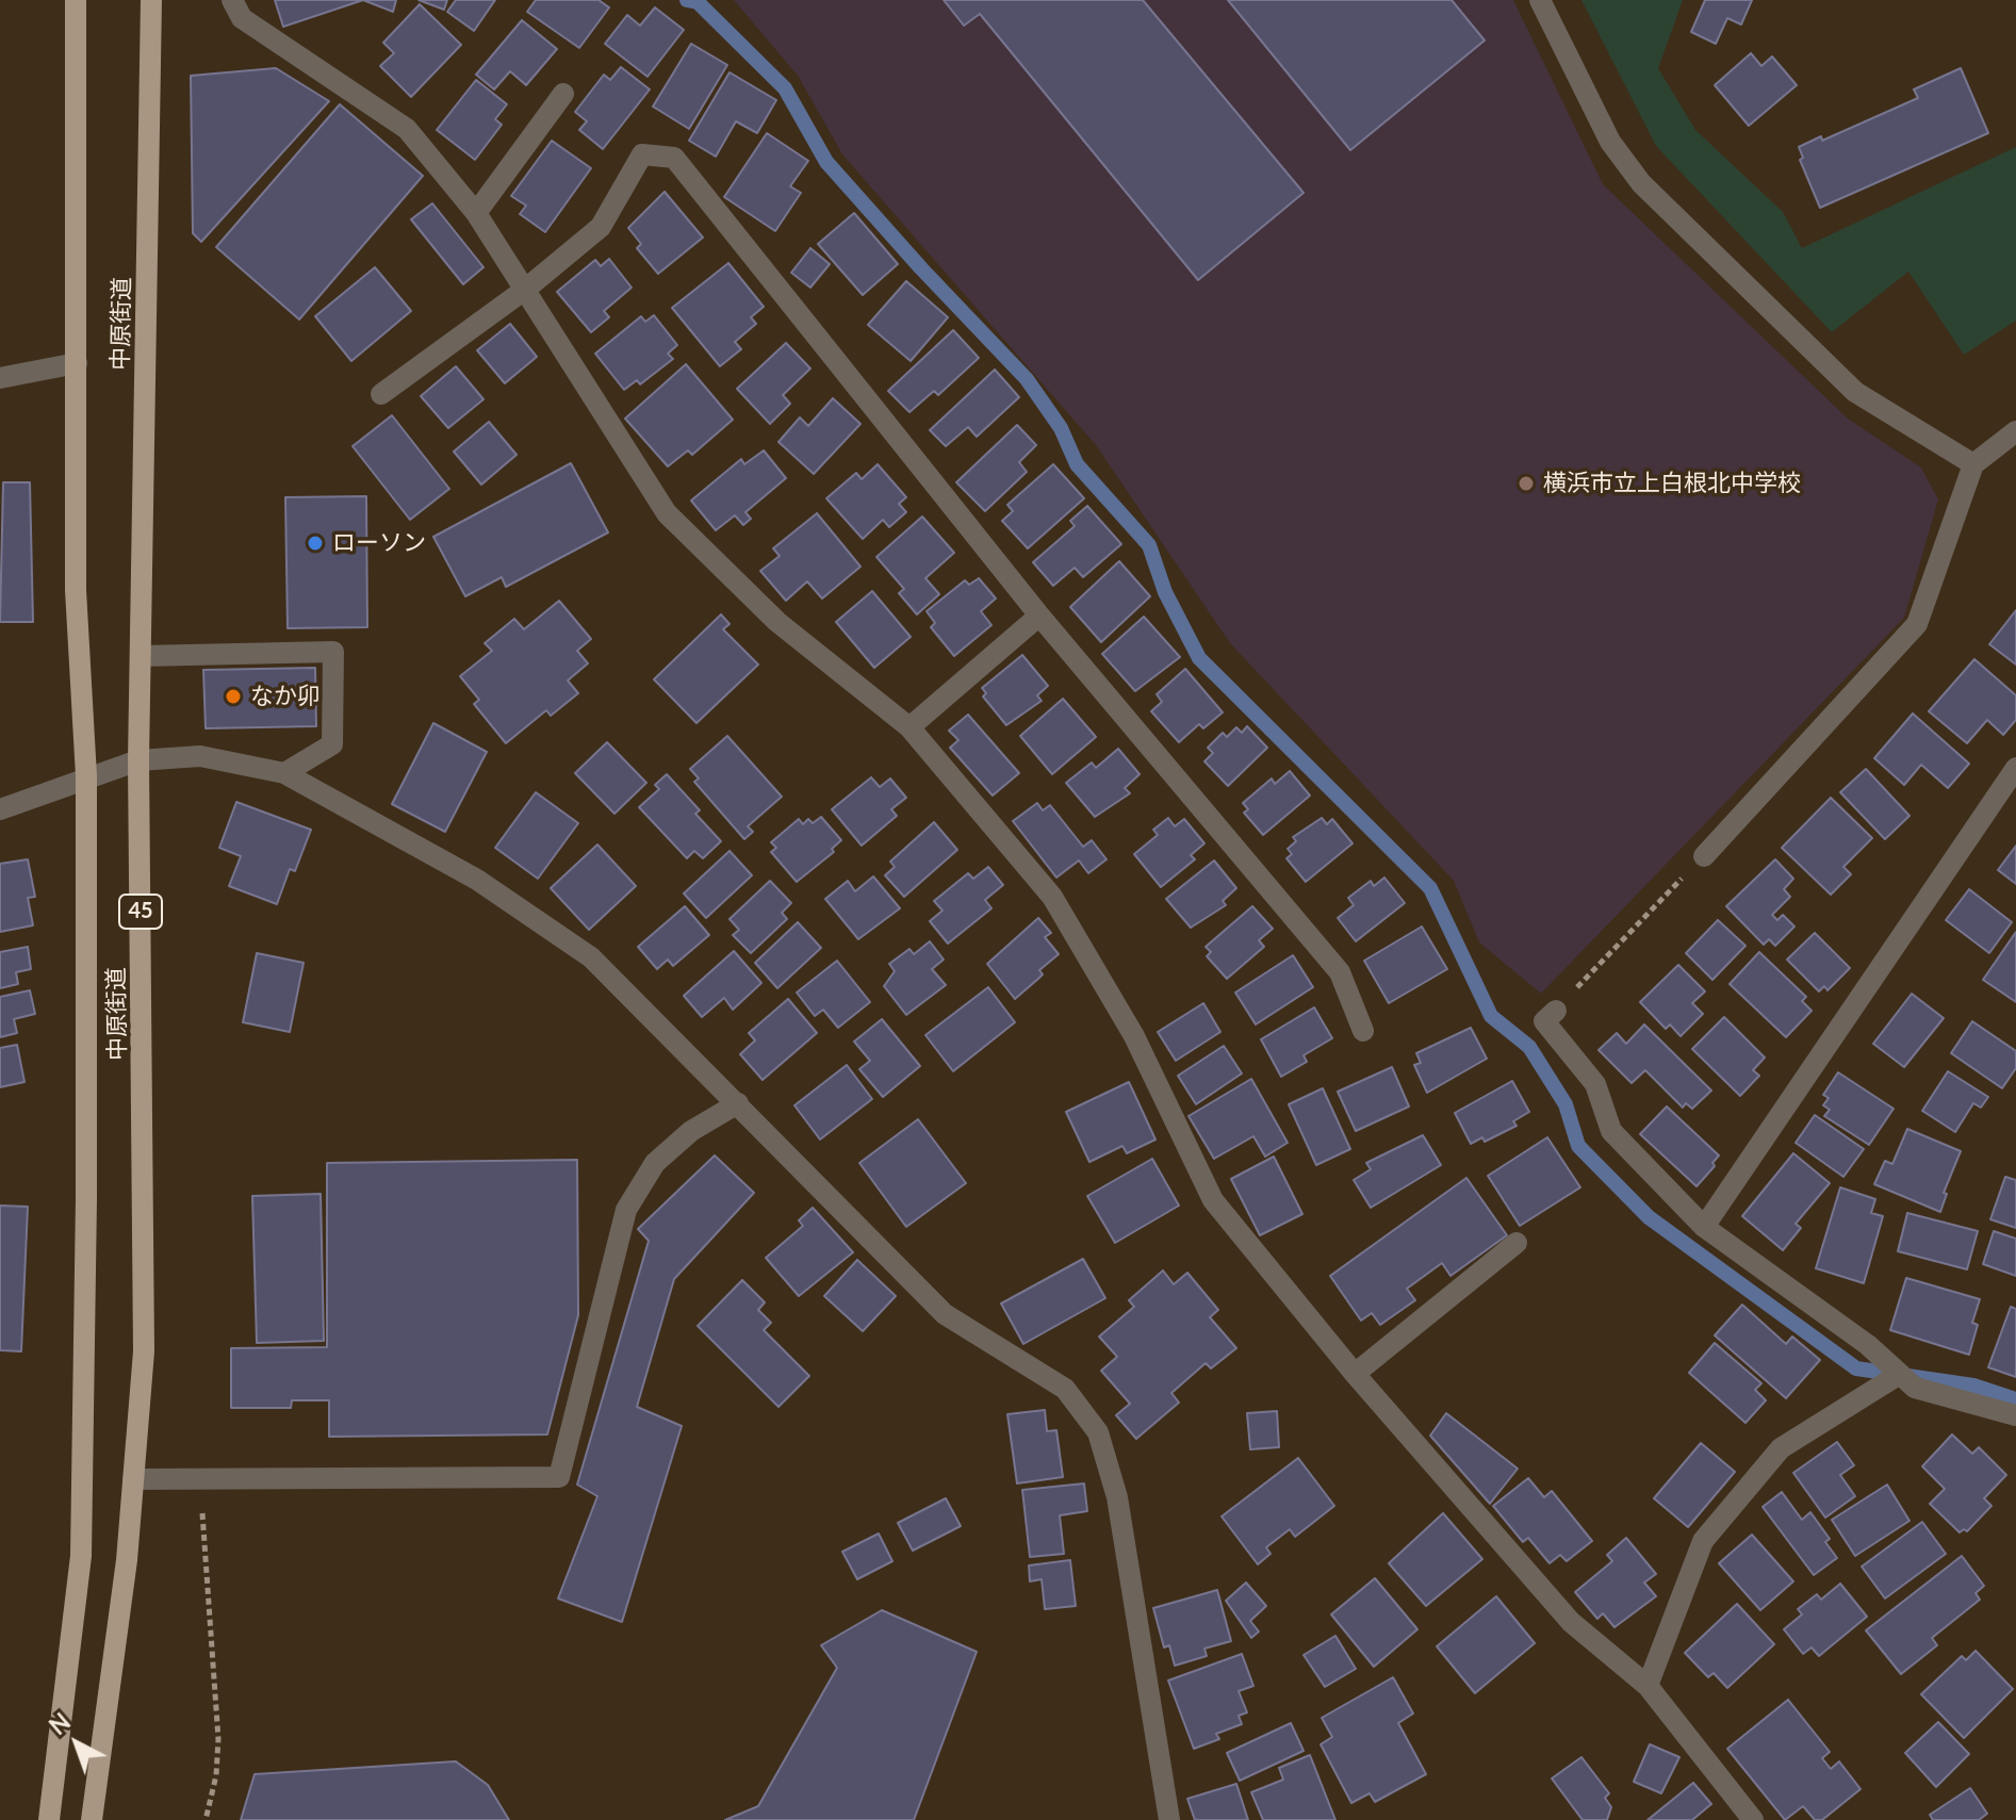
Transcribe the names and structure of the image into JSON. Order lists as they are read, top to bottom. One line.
{"streets":{"main road":["中原街道","45"]},"places":["横浜市立上白根北中学校","ローソン","なか卯"],"north":"top left"}
